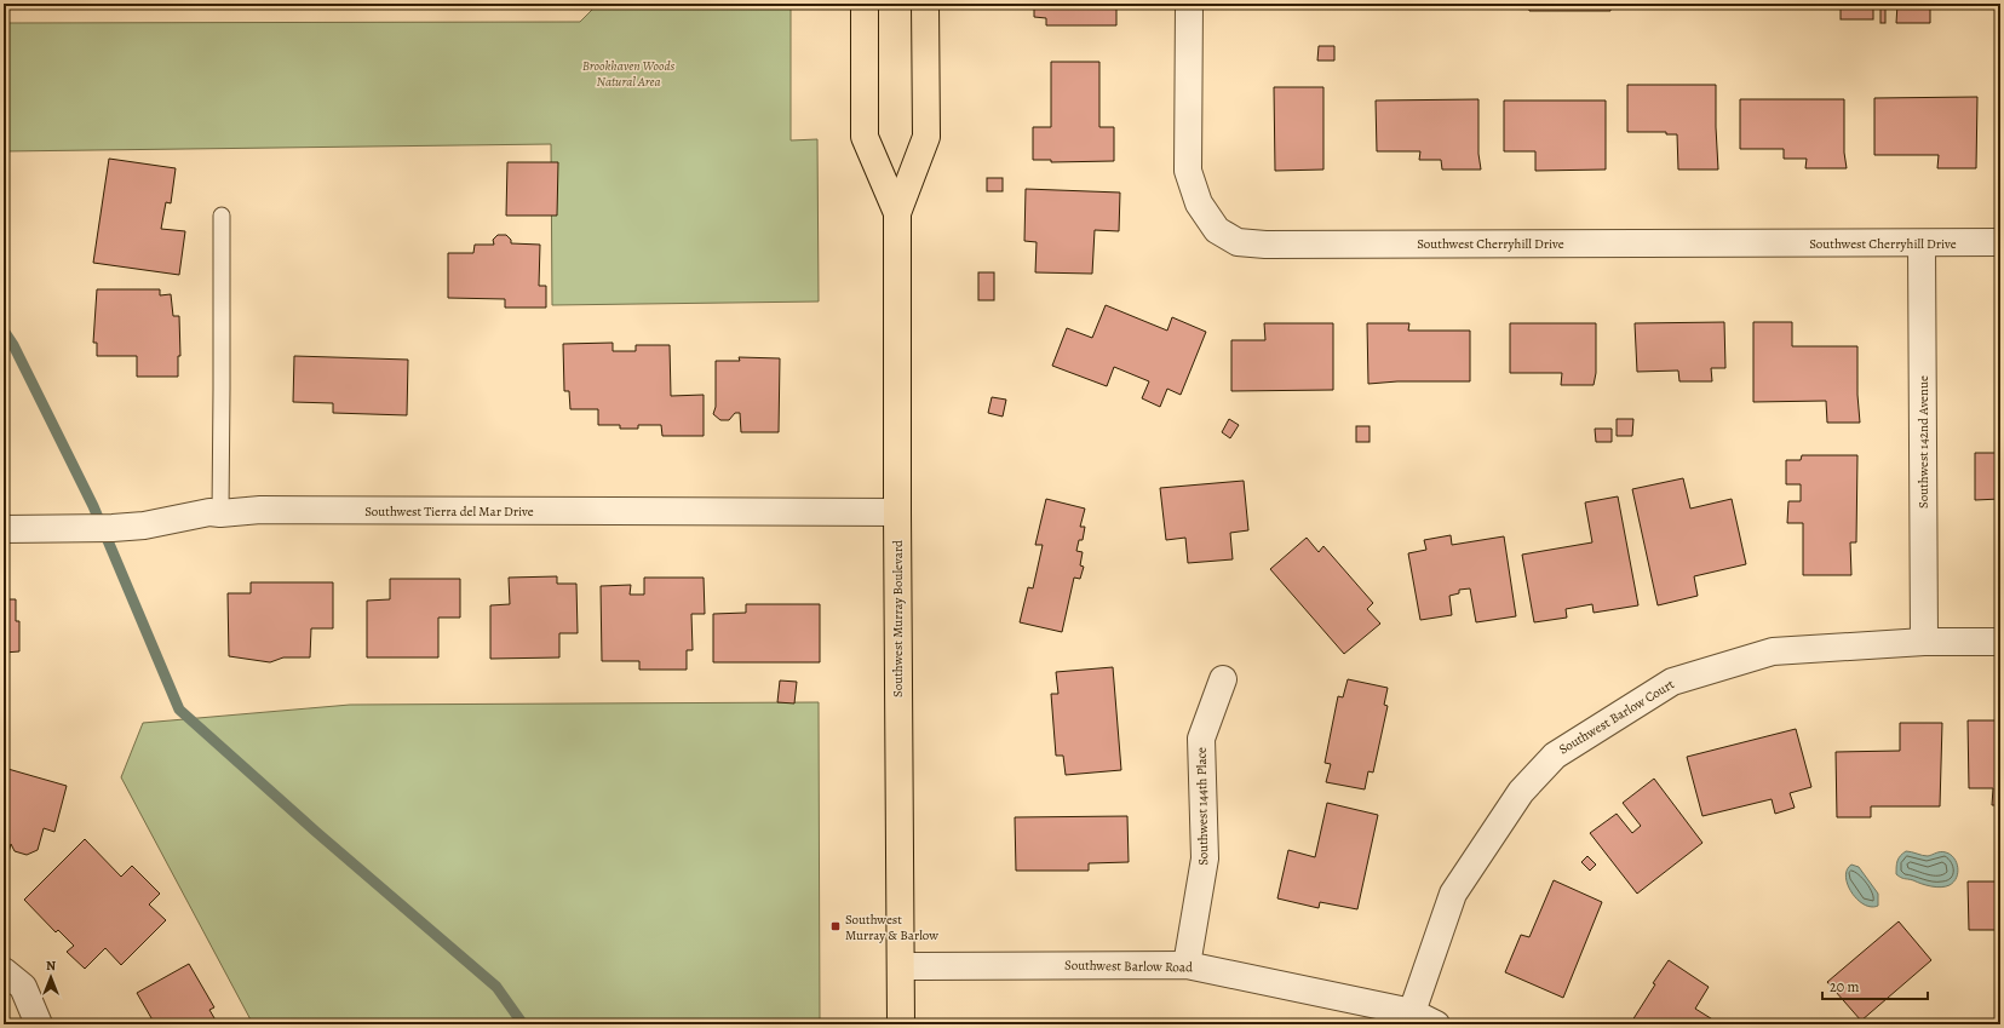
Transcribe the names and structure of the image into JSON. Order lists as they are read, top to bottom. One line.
{"streets":{"main road":["Southwest Murray Boulevard"],"street":["Southwest Cherryhill Drive","Southwest 142nd Avenue","Southwest Tierra del Mar Drive","Southwest Barlow Court","Southwest 144th Place","Southwest Barlow Road"]},"crossings":[["Southwest Cherryhill Drive","Southwest 142nd Avenue"],["Southwest 142nd Avenue","Southwest Barlow Court"],["Southwest Tierra del Mar Drive","Southwest Murray Boulevard"],["Southwest Murray Boulevard","Southwest Barlow Road"],["Southwest Barlow Court","Southwest Barlow Road"],["Southwest 144th Place","Southwest Barlow Road"]],"parks":["Brookhaven Woods Natural Area"],"places":{"transit":["Southwest Murray & Barlow"]},"scale_bar":"20 m","north":"top"}
